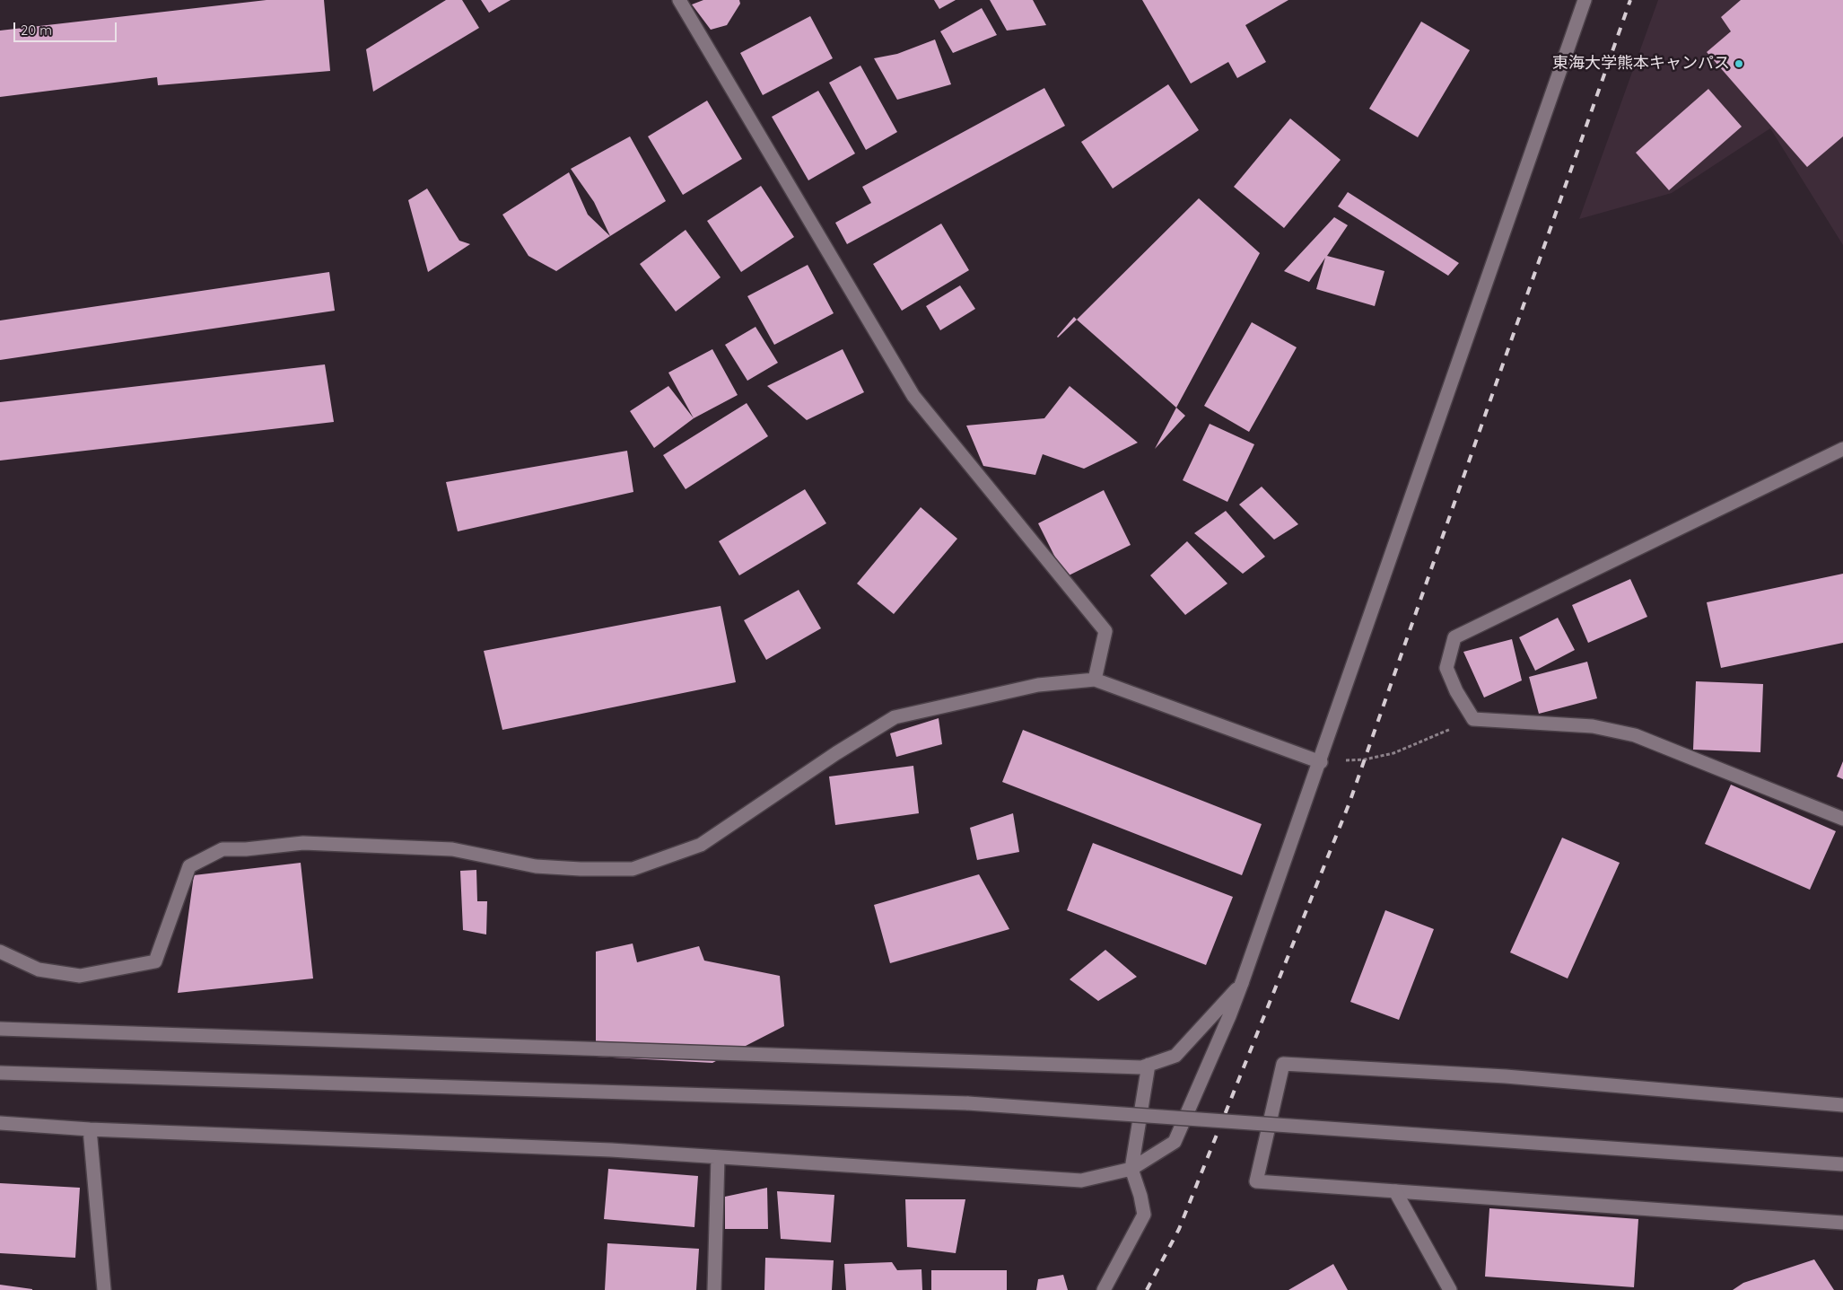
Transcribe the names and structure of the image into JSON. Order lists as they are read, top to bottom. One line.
{"places":["東海大学熊本キャンパス"],"scale_bar":"20 m"}
